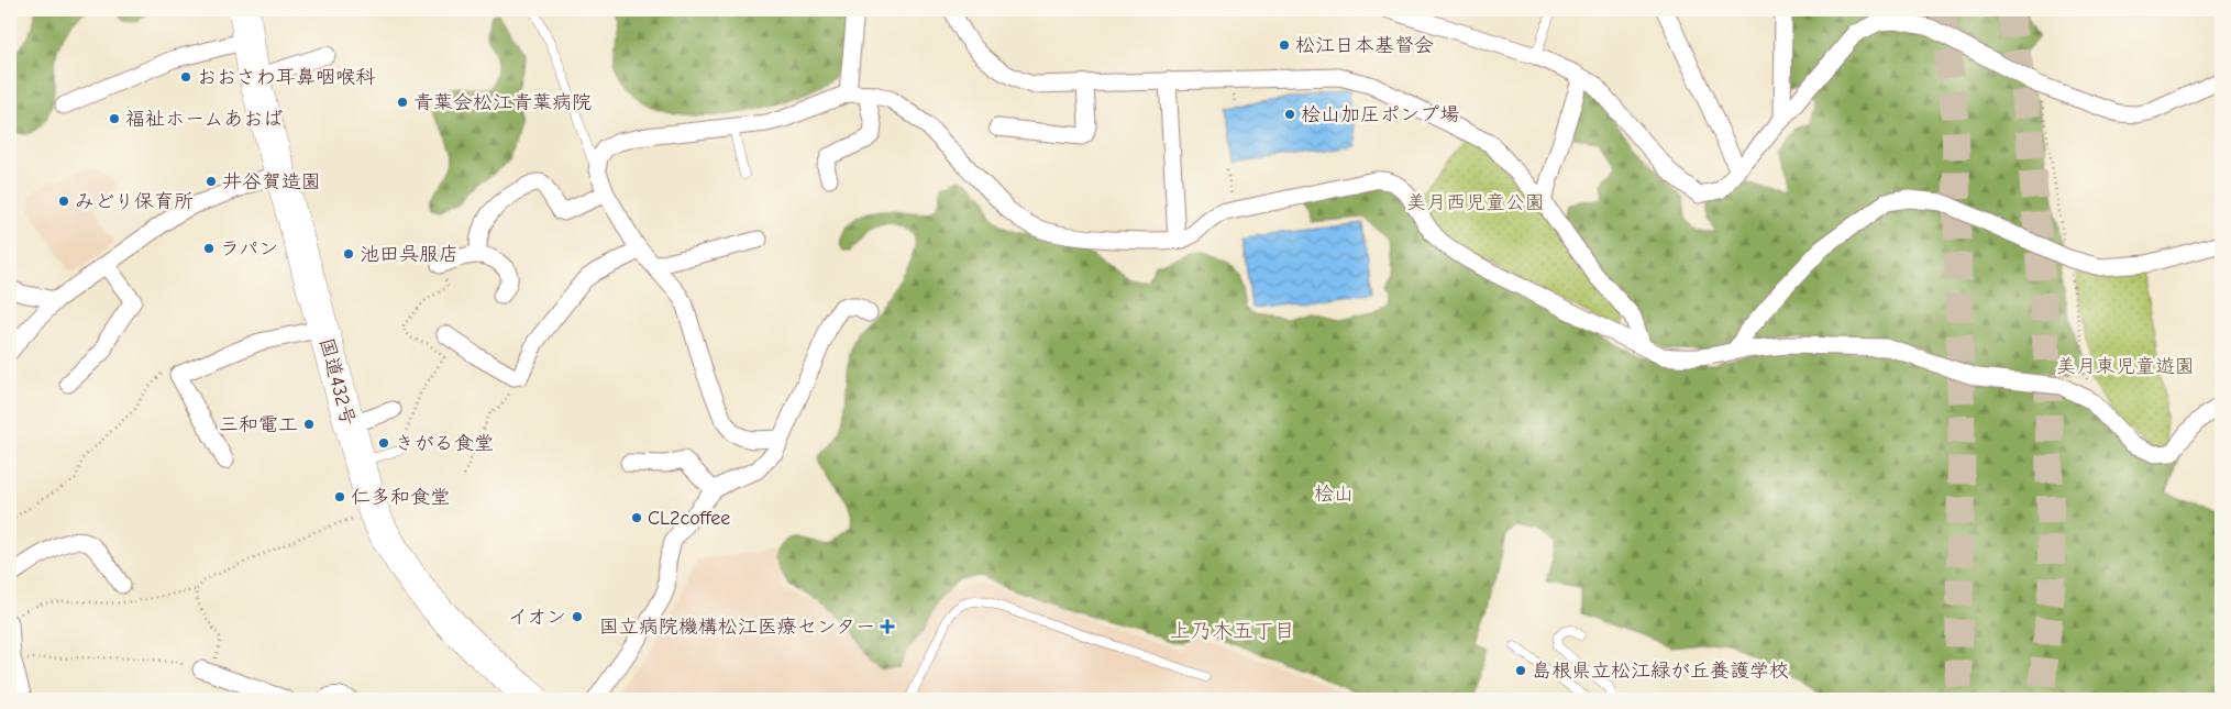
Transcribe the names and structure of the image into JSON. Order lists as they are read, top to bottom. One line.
{"streets":{"highway":["国道432号"]},"districts":["上乃木五丁目"],"parks":["美月西児童公園","美月東児童遊園","桧山"],"places":{"other":["松江日本基督会","おおさわ耳鼻咽喉科","青葉会松江青葉病院","桧山加圧ポンプ場","福祉ホームあおば","井谷賀造園","みどり保育所","ラパン","池田呉服店","三和電工","きがる食堂","仁多和食堂","CL2coffee","イオン","島根県立松江緑が丘養護学校"],"health":["国立病院機構松江医療センター"]}}
